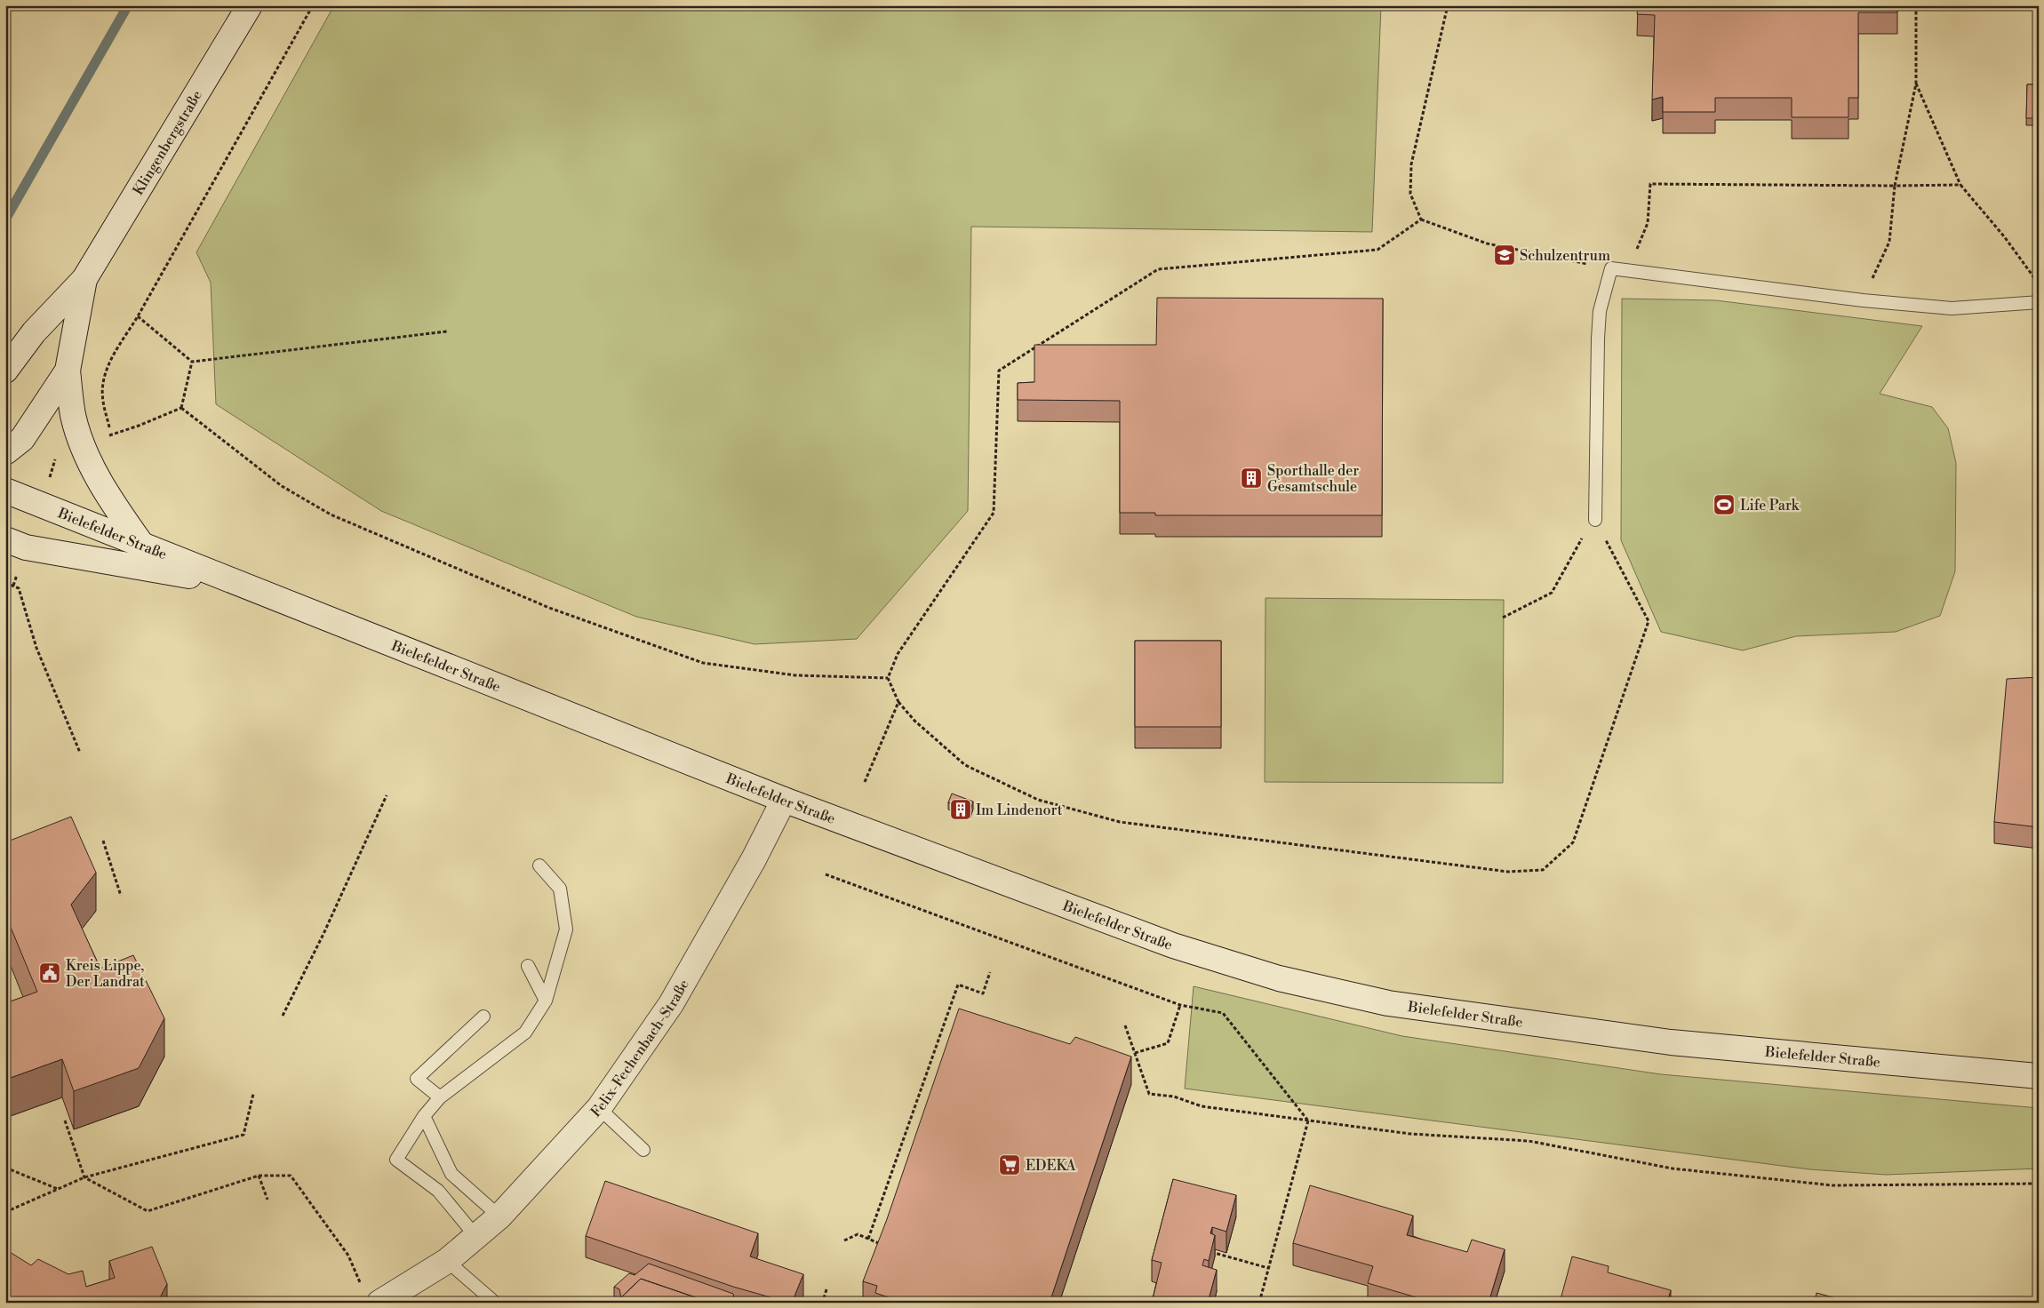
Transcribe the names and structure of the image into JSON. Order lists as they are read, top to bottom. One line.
{"streets":{"main road":["Klingenbergstraße","Bielefelder Straße","Felix-Fechenbach-Straße"]},"crossings":[["Bielefelder Straße","Felix-Fechenbach-Straße"]],"places":{"school or university":["Schulzentrum"],"building":["Sporthalle der Gesamtschule","Im Lindenort"],"sports":["Life Park"],"public building":["Kreis Lippe, Der Landrat"],"supermarket":["EDEKA"]}}
